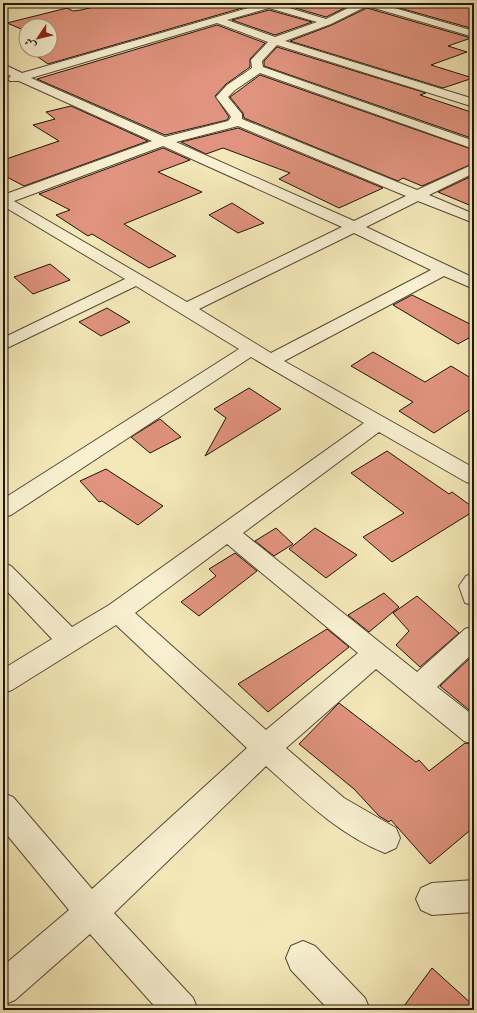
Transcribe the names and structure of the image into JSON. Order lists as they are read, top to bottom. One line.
{"north":"bottom left"}
